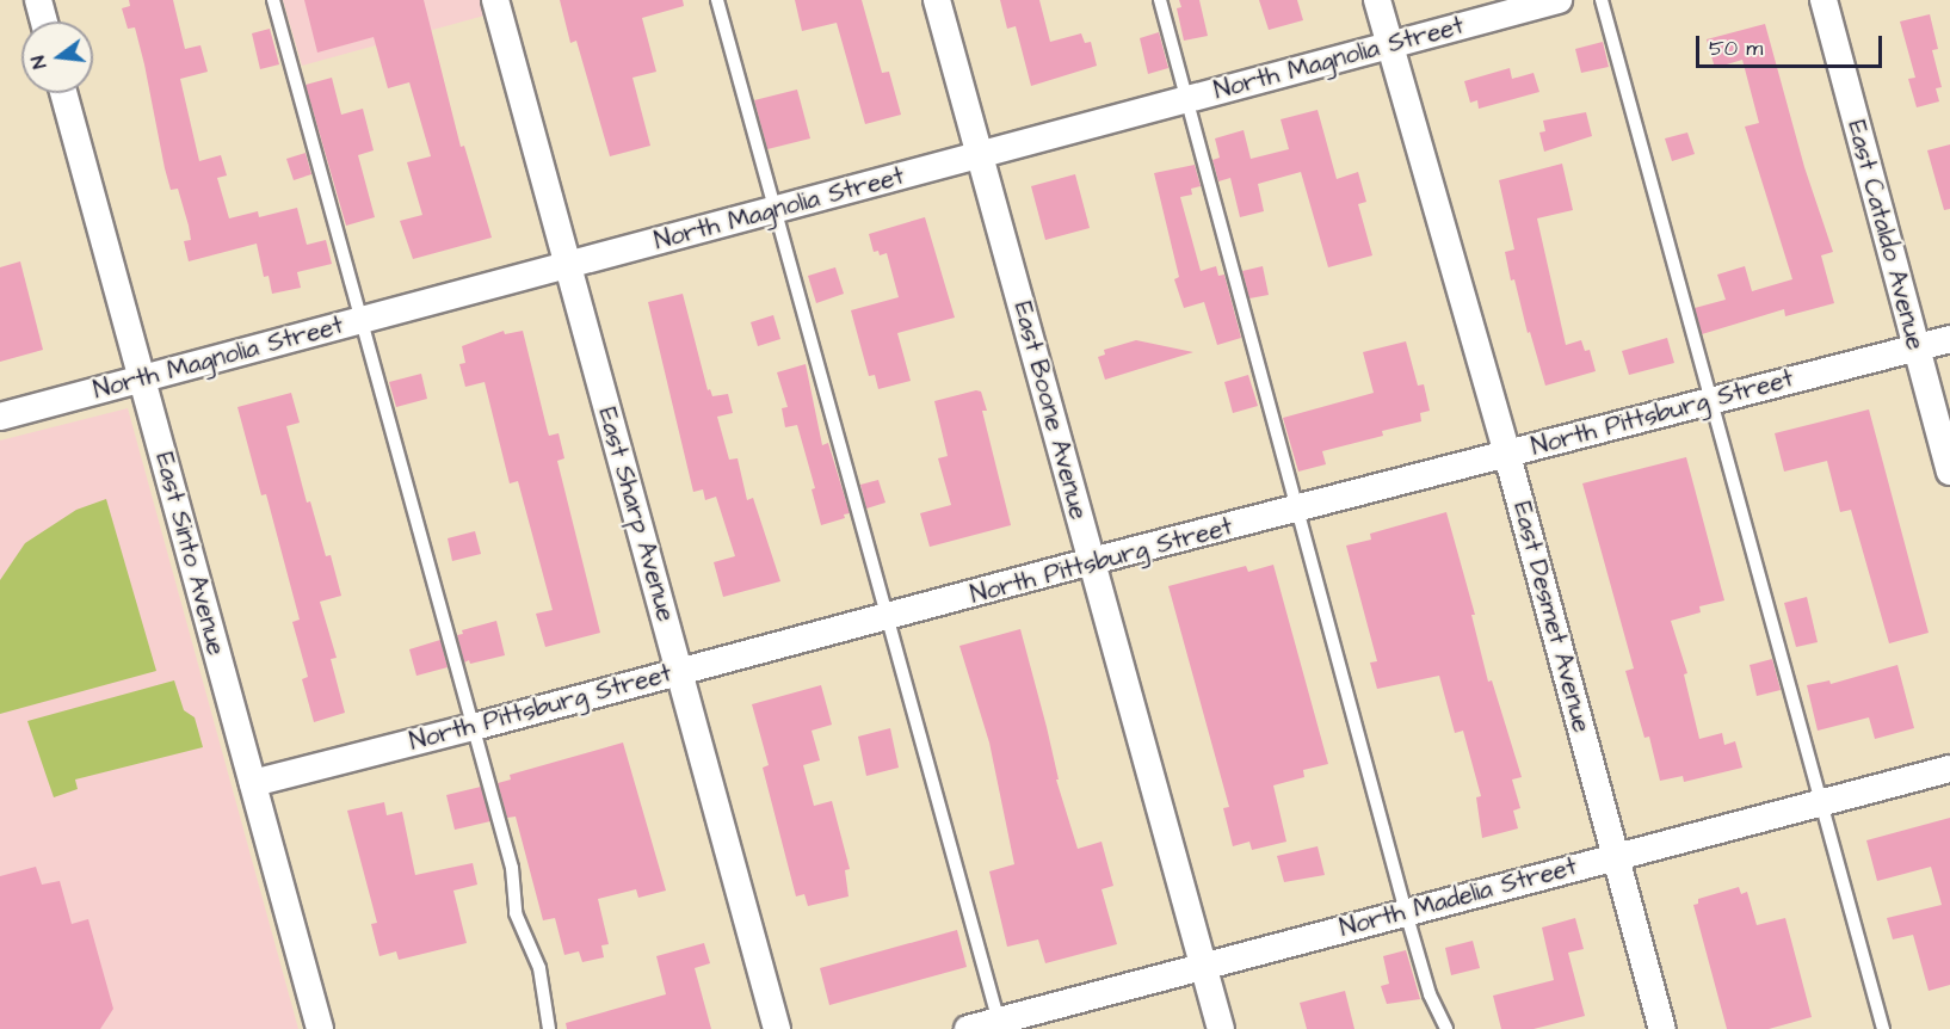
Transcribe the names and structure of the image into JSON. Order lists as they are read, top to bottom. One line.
{"streets":{"street":["North Magnolia Street","East Cataldo Avenue","East Boone Avenue","North Pittsburg Street","East Sharp Avenue","East Sinto Avenue","East Desmet Avenue","North Madelia Street"]},"crossings":[["North Magnolia Street","East Boone Avenue"],["North Magnolia Street","East Sharp Avenue"],["North Magnolia Street","East Sinto Avenue"],["North Magnolia Street","East Desmet Avenue"],["East Cataldo Avenue","North Pittsburg Street"],["East Boone Avenue","North Pittsburg Street"],["East Boone Avenue","North Madelia Street"],["North Pittsburg Street","East Sharp Avenue"],["North Pittsburg Street","East Sinto Avenue"],["North Pittsburg Street","East Desmet Avenue"],["East Desmet Avenue","North Madelia Street"]],"scale_bar":"50 m","north":"left"}
